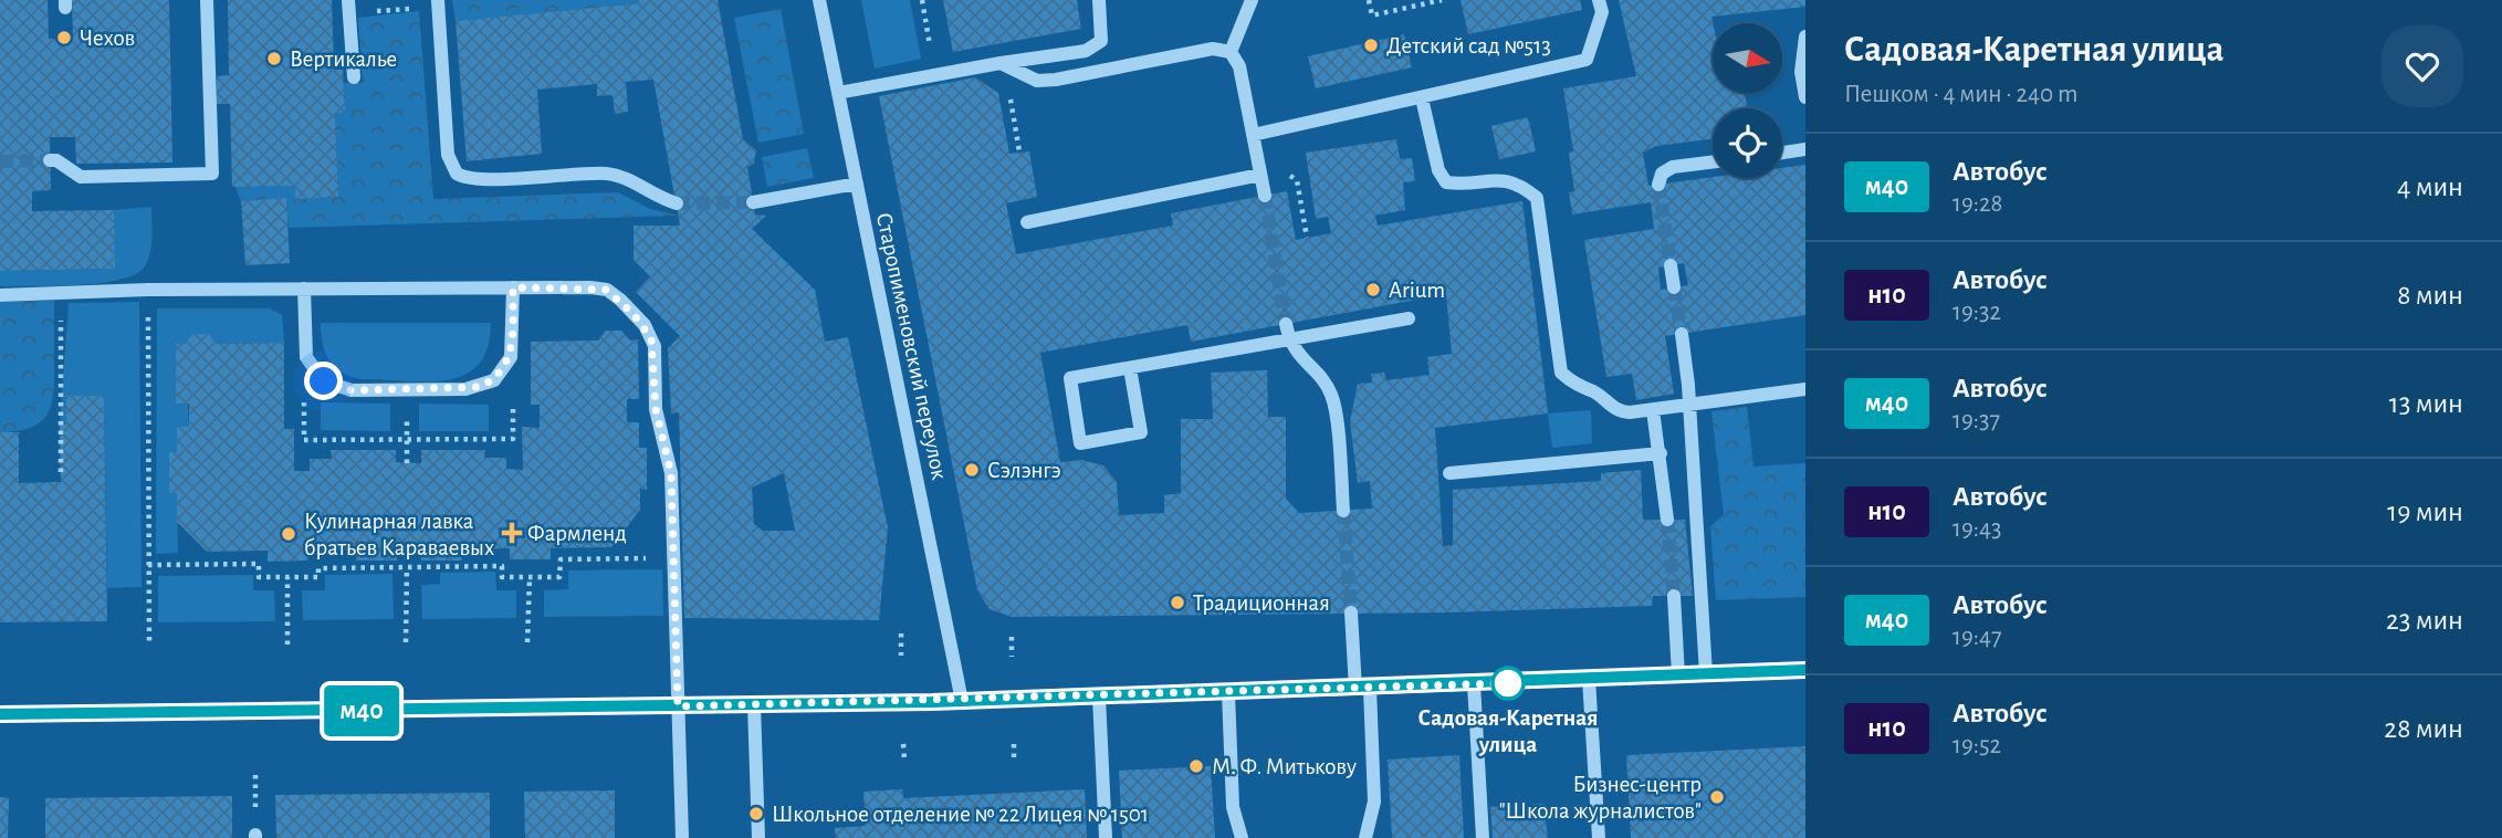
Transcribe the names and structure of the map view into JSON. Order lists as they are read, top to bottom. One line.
{"streets":{"street":["Старопименовский переулок"]},"places":{"other":["Чехов","Детский сад №513","Вертикалье","Arium","Сэлэнгэ","Кулинарная лавка братьев Караваевых","Традиционная","Садовая-Каретная улица","М. Ф. Митькову","Бизнес-центр \"Школа журналистов\"","Школьное отделение № 22 Лицея № 1501"],"health":["Фармленд"]},"lines":["bus line м40"],"north":"right","page":{"on_map":"м40","heading":["Садовая-Каретная улица","Пешком · 4 мин · 240 m"],"list":[{"mark":"м40","name":"Автобус","note":"19:28","value":"4 мин"},{"mark":"н10","name":"Автобус","note":"19:32","value":"8 мин"},{"mark":"м40","name":"Автобус","note":"19:37","value":"13 мин"},{"mark":"н10","name":"Автобус","note":"19:43","value":"19 мин"},{"mark":"м40","name":"Автобус","note":"19:47","value":"23 мин"},{"mark":"н10","name":"Автобус","note":"19:52","value":"28 мин"}]}}
